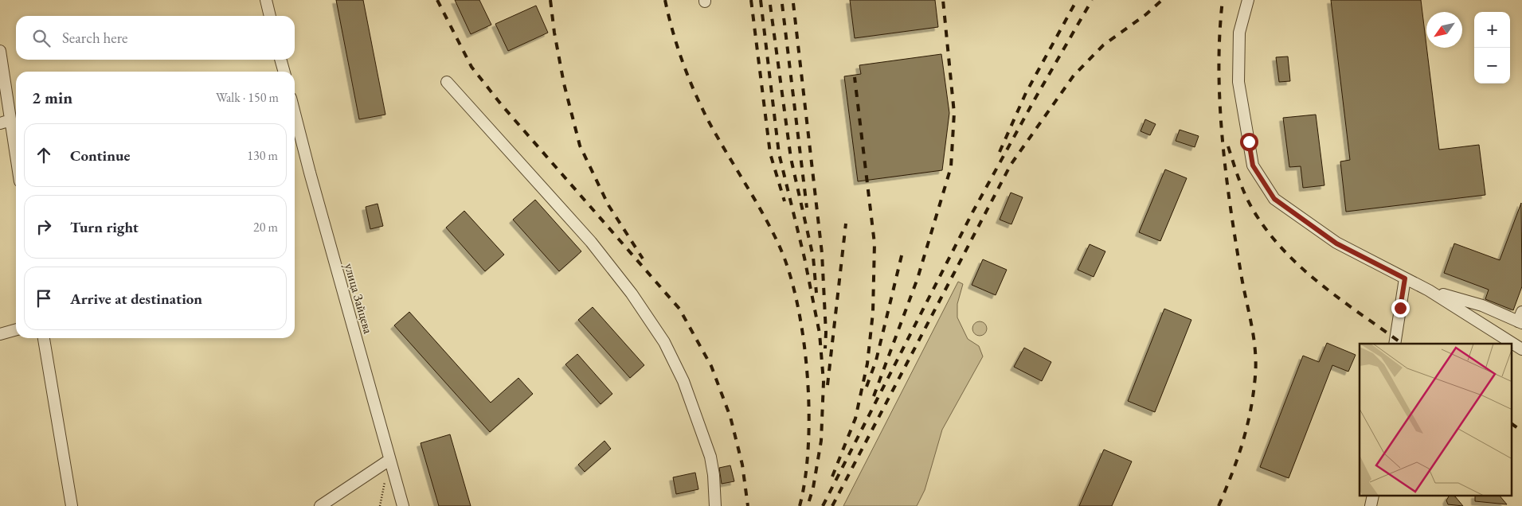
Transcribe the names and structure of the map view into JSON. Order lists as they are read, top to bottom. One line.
{"streets":{"street":["улица Зайцева"]},"north":"bottom left","page":{"map_buttons":["+","−"],"search":"Search here","heading":["2 min","Walk · 150 m"],"list":[["Continue","130 m"],["Turn right","20 m"],"Arrive at destination"]}}
